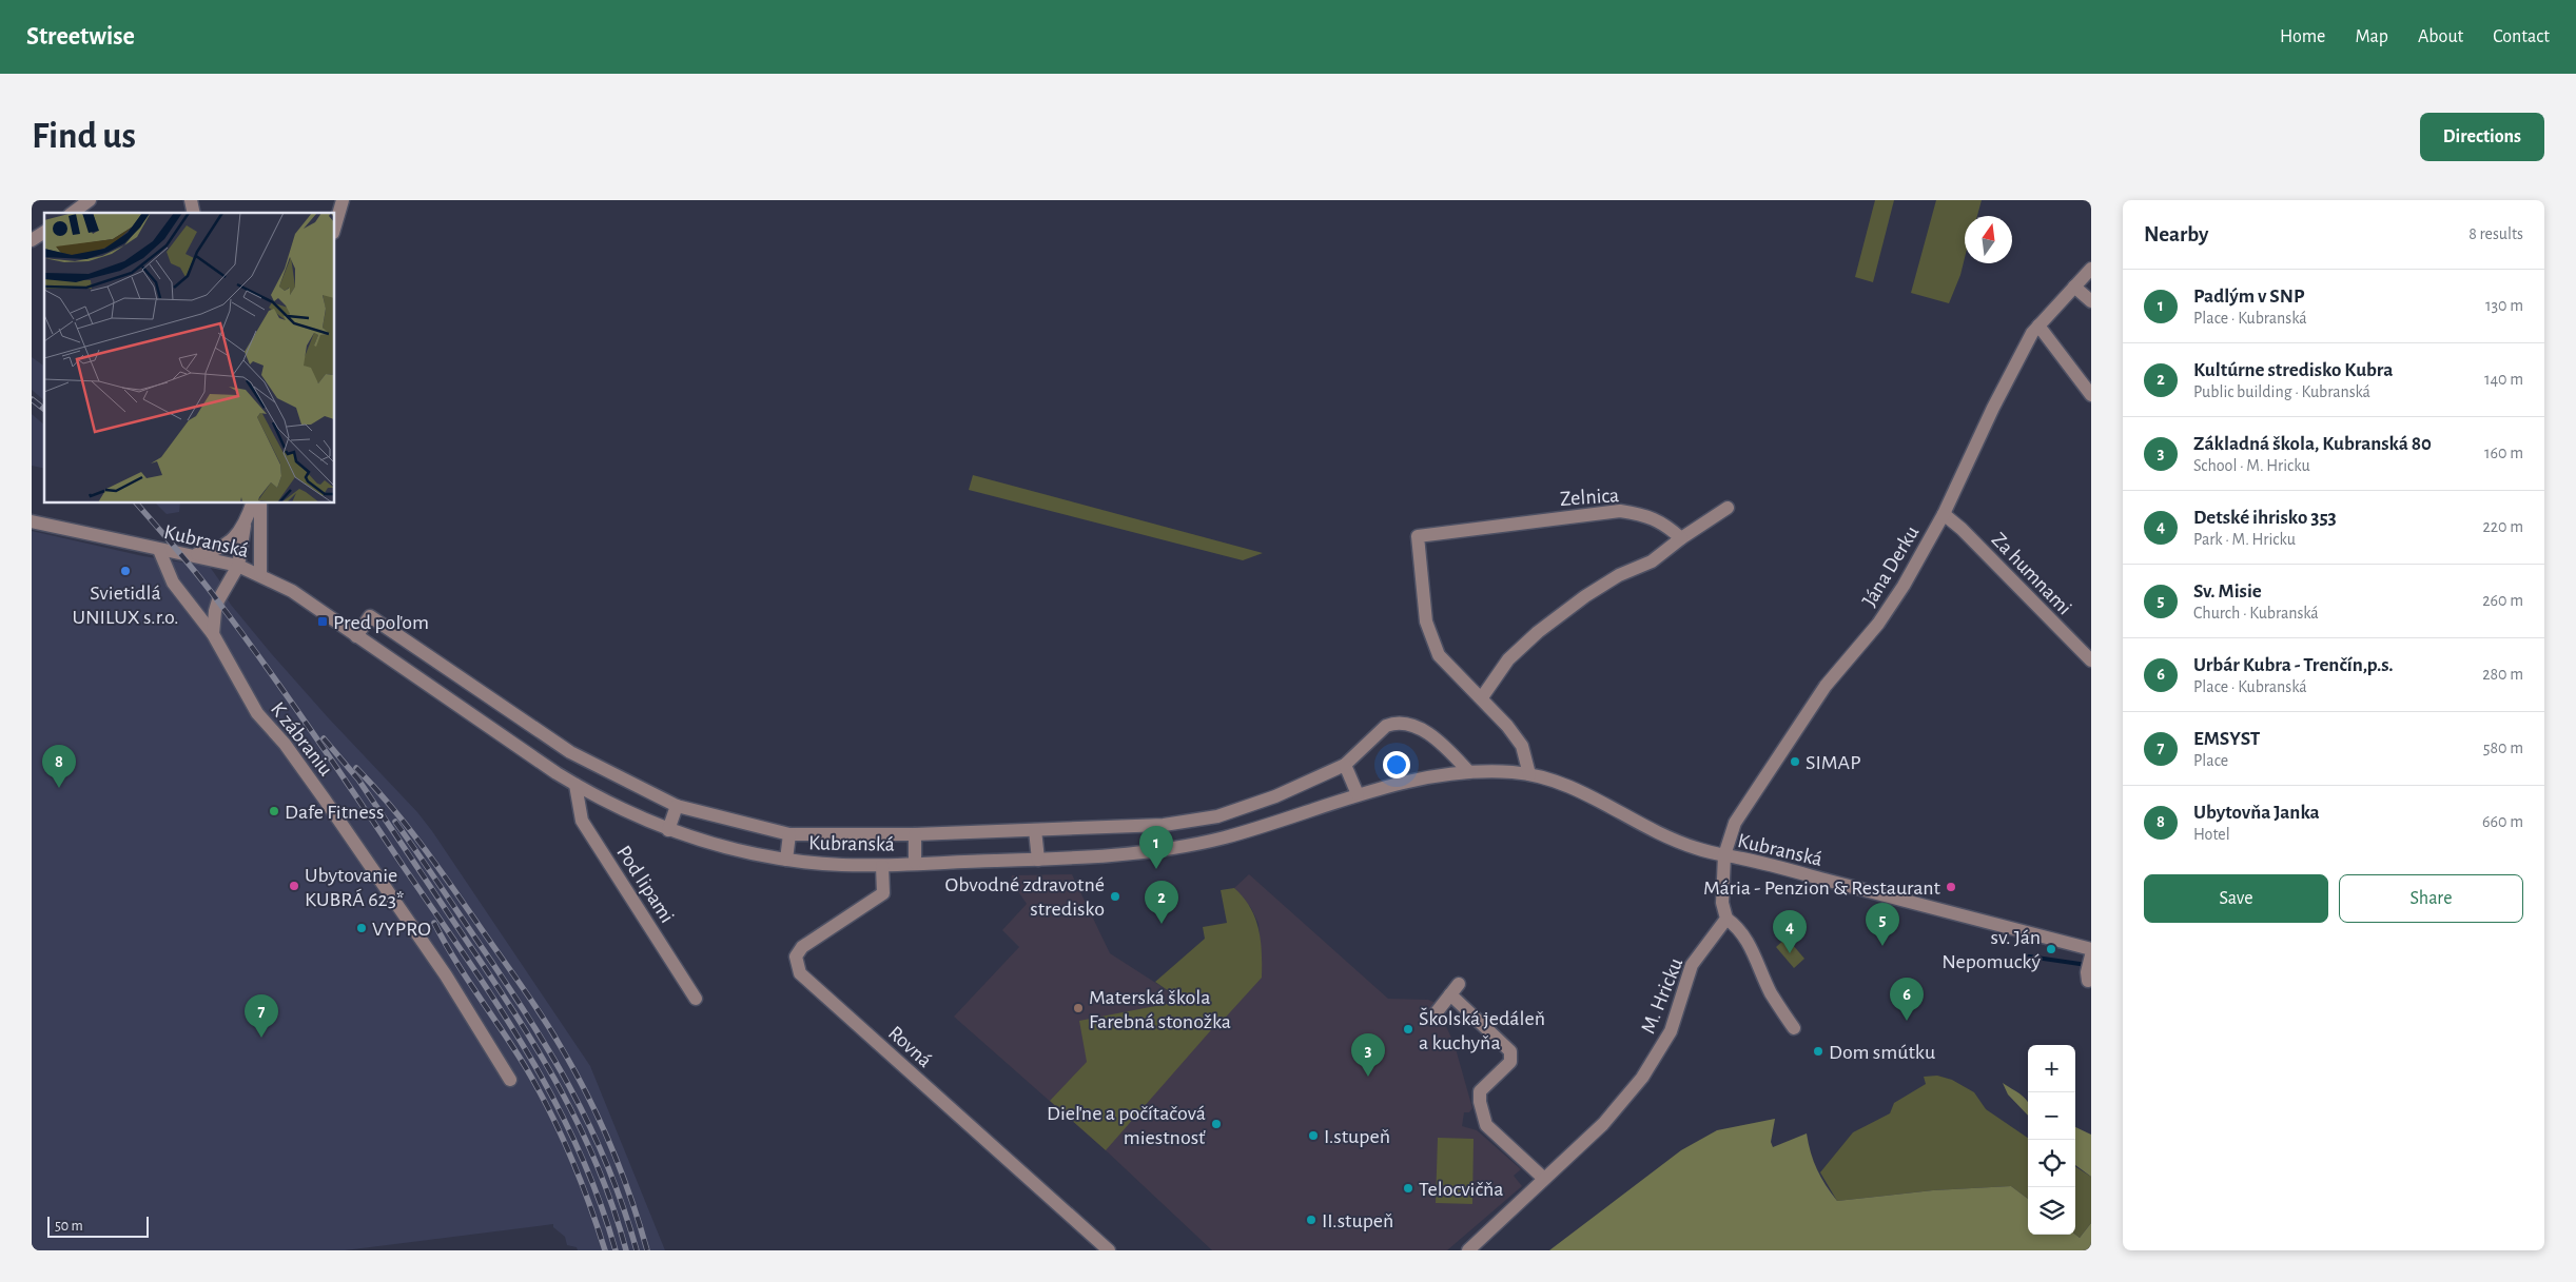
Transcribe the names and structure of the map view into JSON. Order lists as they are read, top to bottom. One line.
{"streets":{"street":["Zelnica","Kubranská","Jána Derku","Za humnami","K zábraniu","Pod lipami","M. Hricku","Rovná"]},"crossings":[["Zelnica","Kubranská"],["Kubranská","Jána Derku"],["Kubranská","K zábraniu"],["Kubranská","Pod lipami"],["Kubranská","Rovná"],["Jána Derku","Za humnami"]],"places":{"other":["Svietidlá UNILUX s.r.o.","SIMAP","Dafe Fitness","Ubytovanie KUBRÁ 623*","Mária - Penzion & Restaurant","Obvodné zdravotné stredisko","VYPRO","sv. Ján Nepomucký","Materská škola Farebná stonožka","Školská jedáleň a kuchyňa","Dom smútku","Dieľne a počítačová miestnosť","I.stupeň","Telocvičňa","II.stupeň"],"transit":["Pred poľom"]},"scale_bar":"50 m","north":"top","page":{"header":"Streetwise","nav":["Home","Map","About","Contact"],"buttons":["Directions",["Save","Share"]],"title":"Find us","heading":["Nearby","8 results"],"list":[{"mark":"1","name":"Padlým v SNP","note":"Place · Kubranská","value":"130 m"},{"mark":"2","name":"Kultúrne stredisko Kubra","note":"Public building · Kubranská","value":"140 m"},{"mark":"3","name":"Základná škola, Kubranská 80","note":"School · M. Hricku","value":"160 m"},{"mark":"4","name":"Detské ihrisko 353","note":"Park · M. Hricku","value":"220 m"},{"mark":"5","name":"Sv. Misie","note":"Church · Kubranská","value":"260 m"},{"mark":"6","name":"Urbár Kubra - Trenčín,p.s.","note":"Place · Kubranská","value":"280 m"},{"mark":"7","name":"EMSYST","note":"Place","value":"580 m"},{"mark":"8","name":"Ubytovňa Janka","note":"Hotel","value":"660 m"}],"pins":["8","1","2","5","4","6","7","3"],"map_buttons":["+","−"],"scale":"50 m"}}
